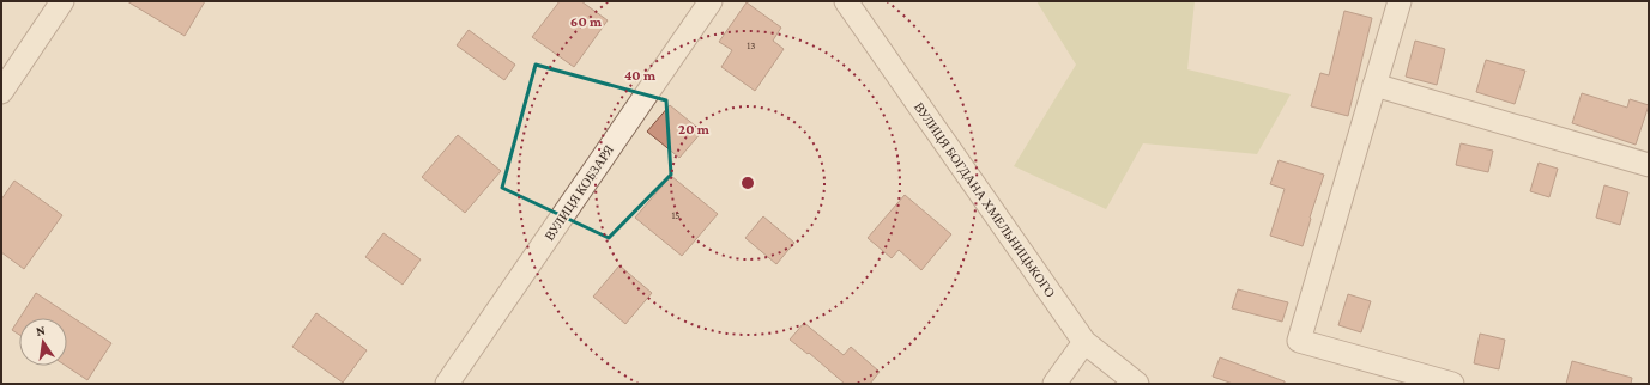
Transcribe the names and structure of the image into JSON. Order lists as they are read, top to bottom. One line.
{"streets":{"street":["ВУЛИЦЯ КОБЗАРЯ","ВУЛИЦЯ БОГДАНА ХМЕЛЬНИЦЬКОГО"]},"house_numbers":["13","15"],"north":"top","rings":["60 m","40 m","20 m"]}
